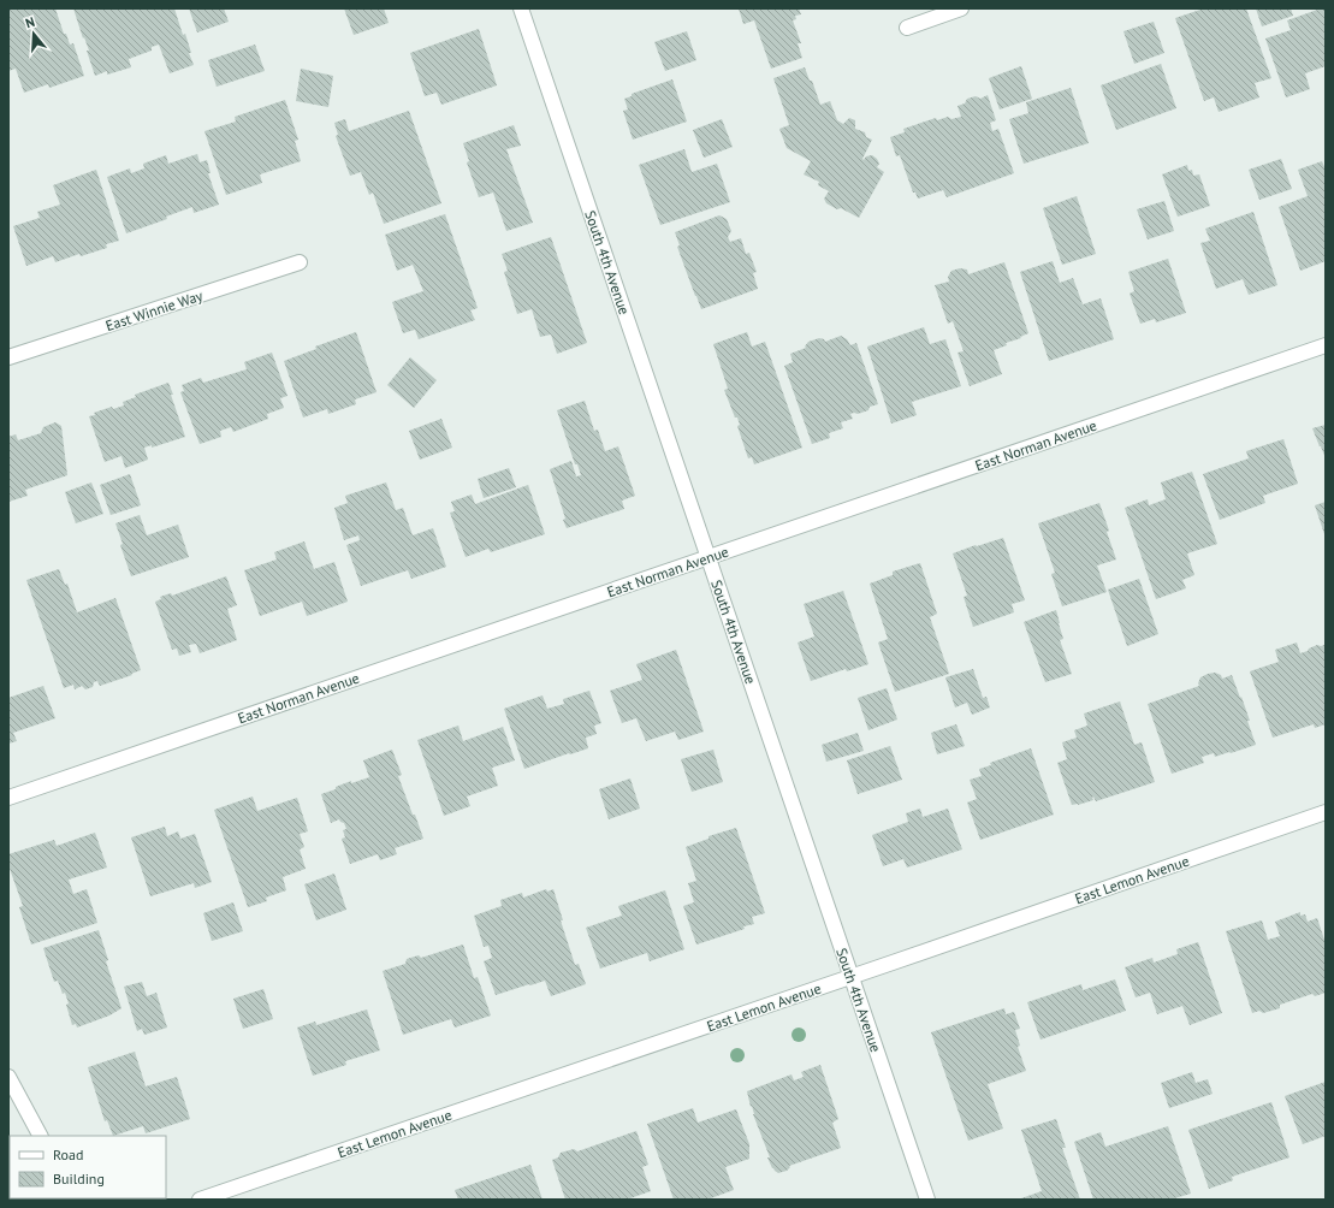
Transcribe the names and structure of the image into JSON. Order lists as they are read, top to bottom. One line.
{"streets":{"street":["South 4th Avenue","East Winnie Way","East Norman Avenue","East Lemon Avenue"]},"crossings":[["South 4th Avenue","East Norman Avenue"],["South 4th Avenue","East Lemon Avenue"]],"legend":["Road","Building"],"north":"top"}
